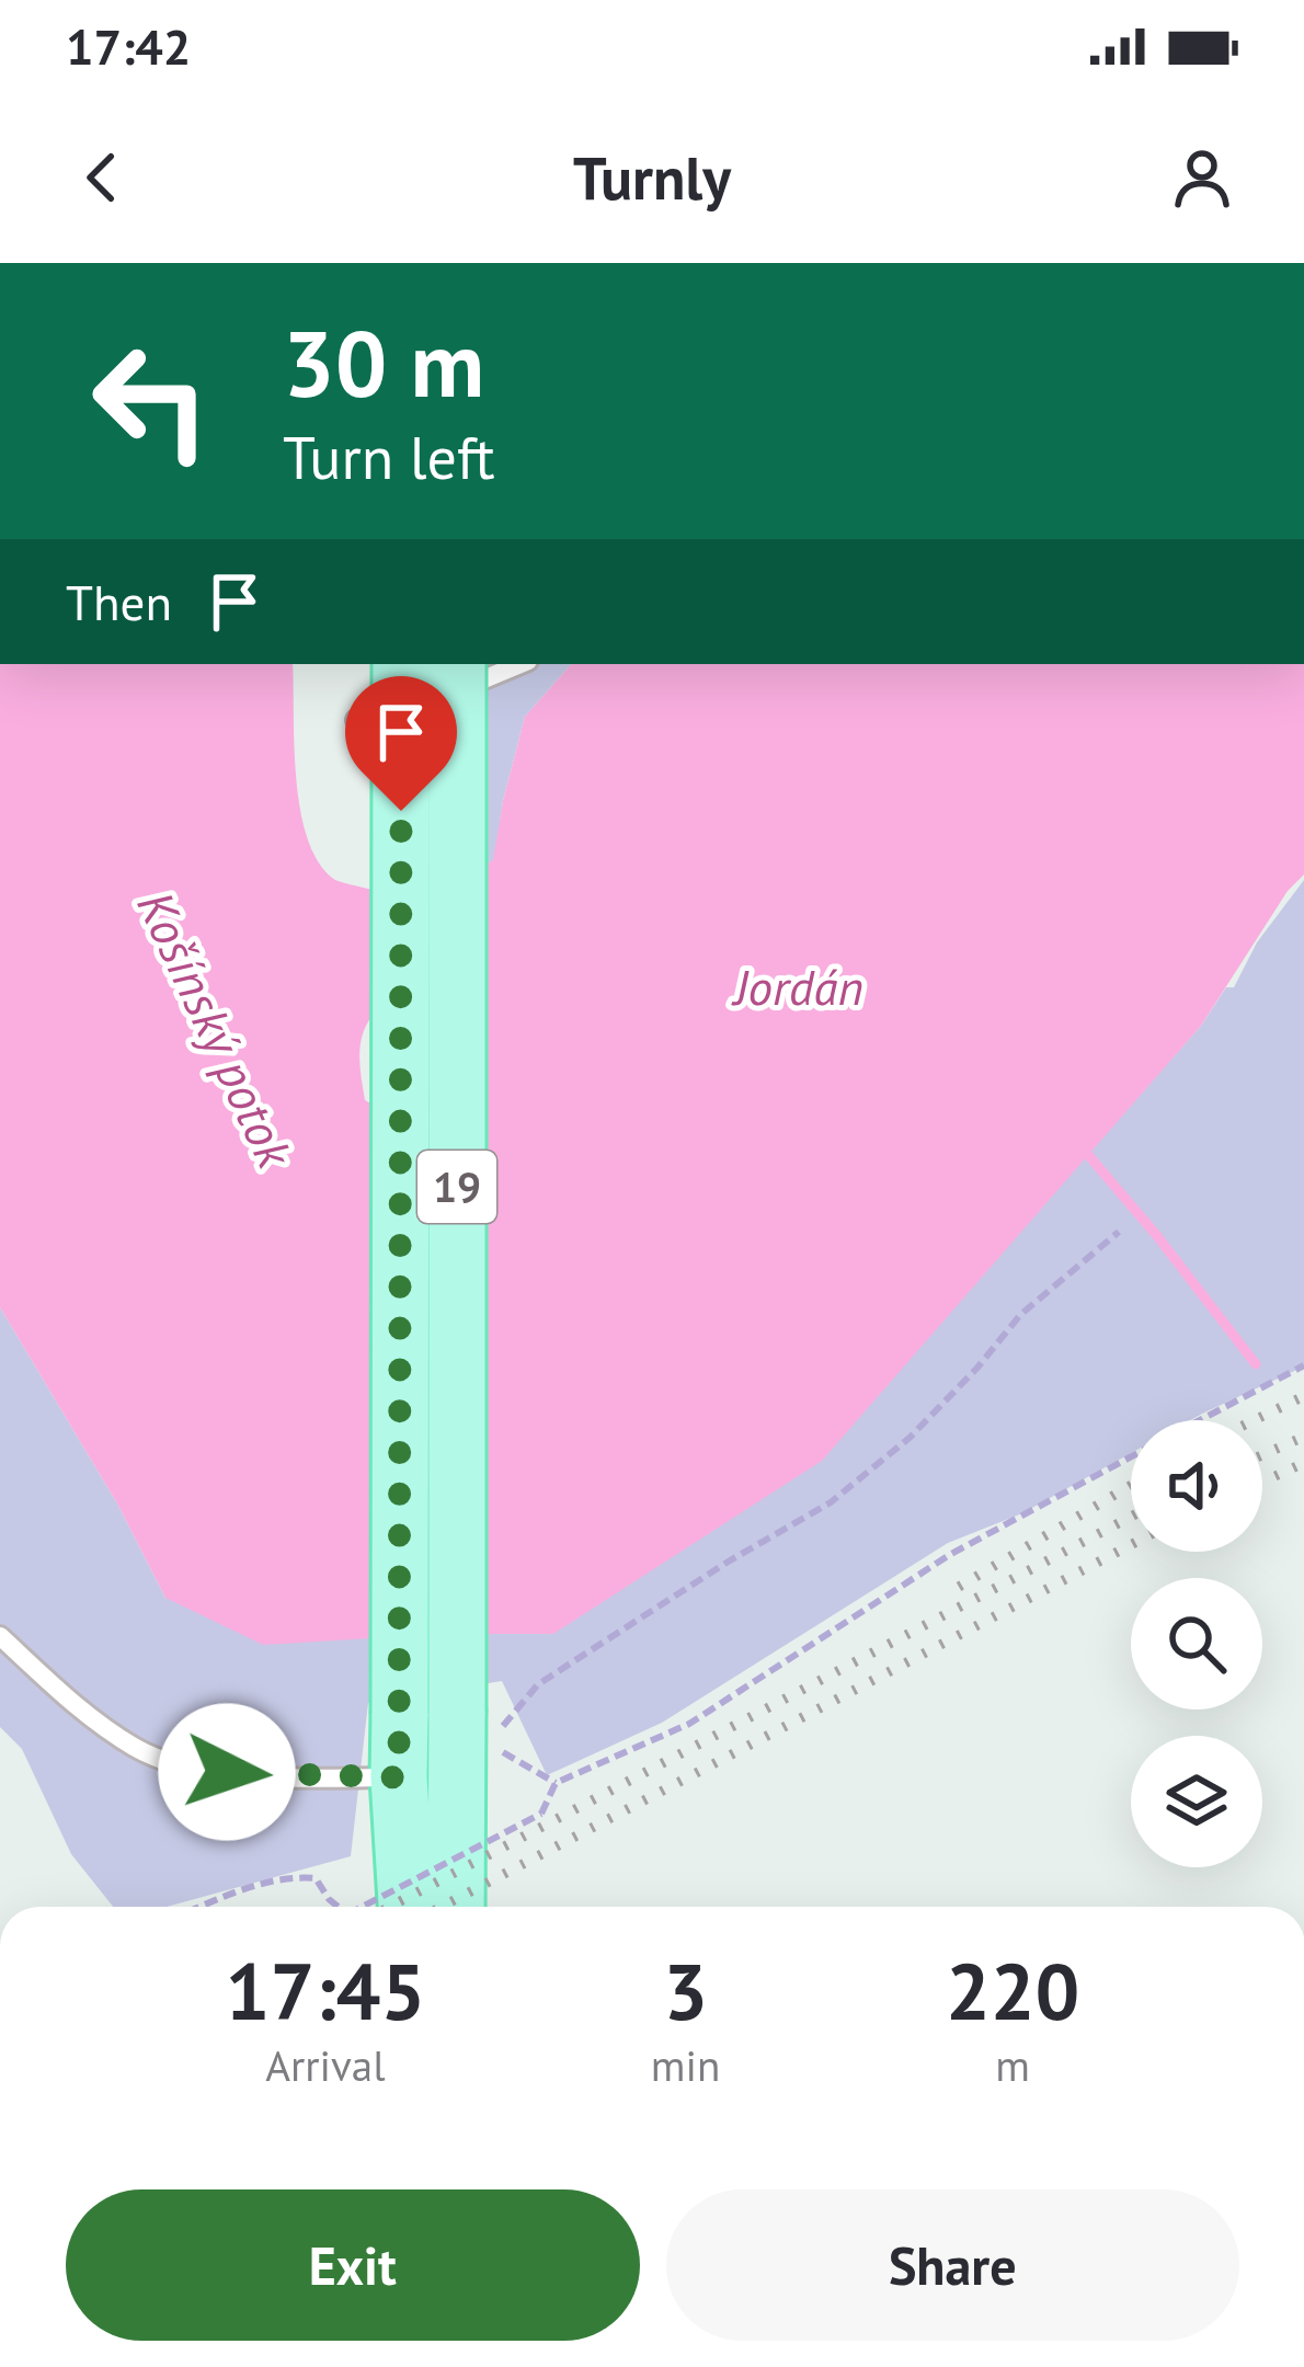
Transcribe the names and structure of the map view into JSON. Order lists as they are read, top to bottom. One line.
{"streets":{"main road":["19"]},"water":["Jordán","Košínský potok"],"page":{"status":"17:42","header":"Turnly","turn":["30 m","Turn left"],"then":"Then","eta":["17:45","Arrival","3","min","220","m"],"buttons":["Exit","Share"]}}
